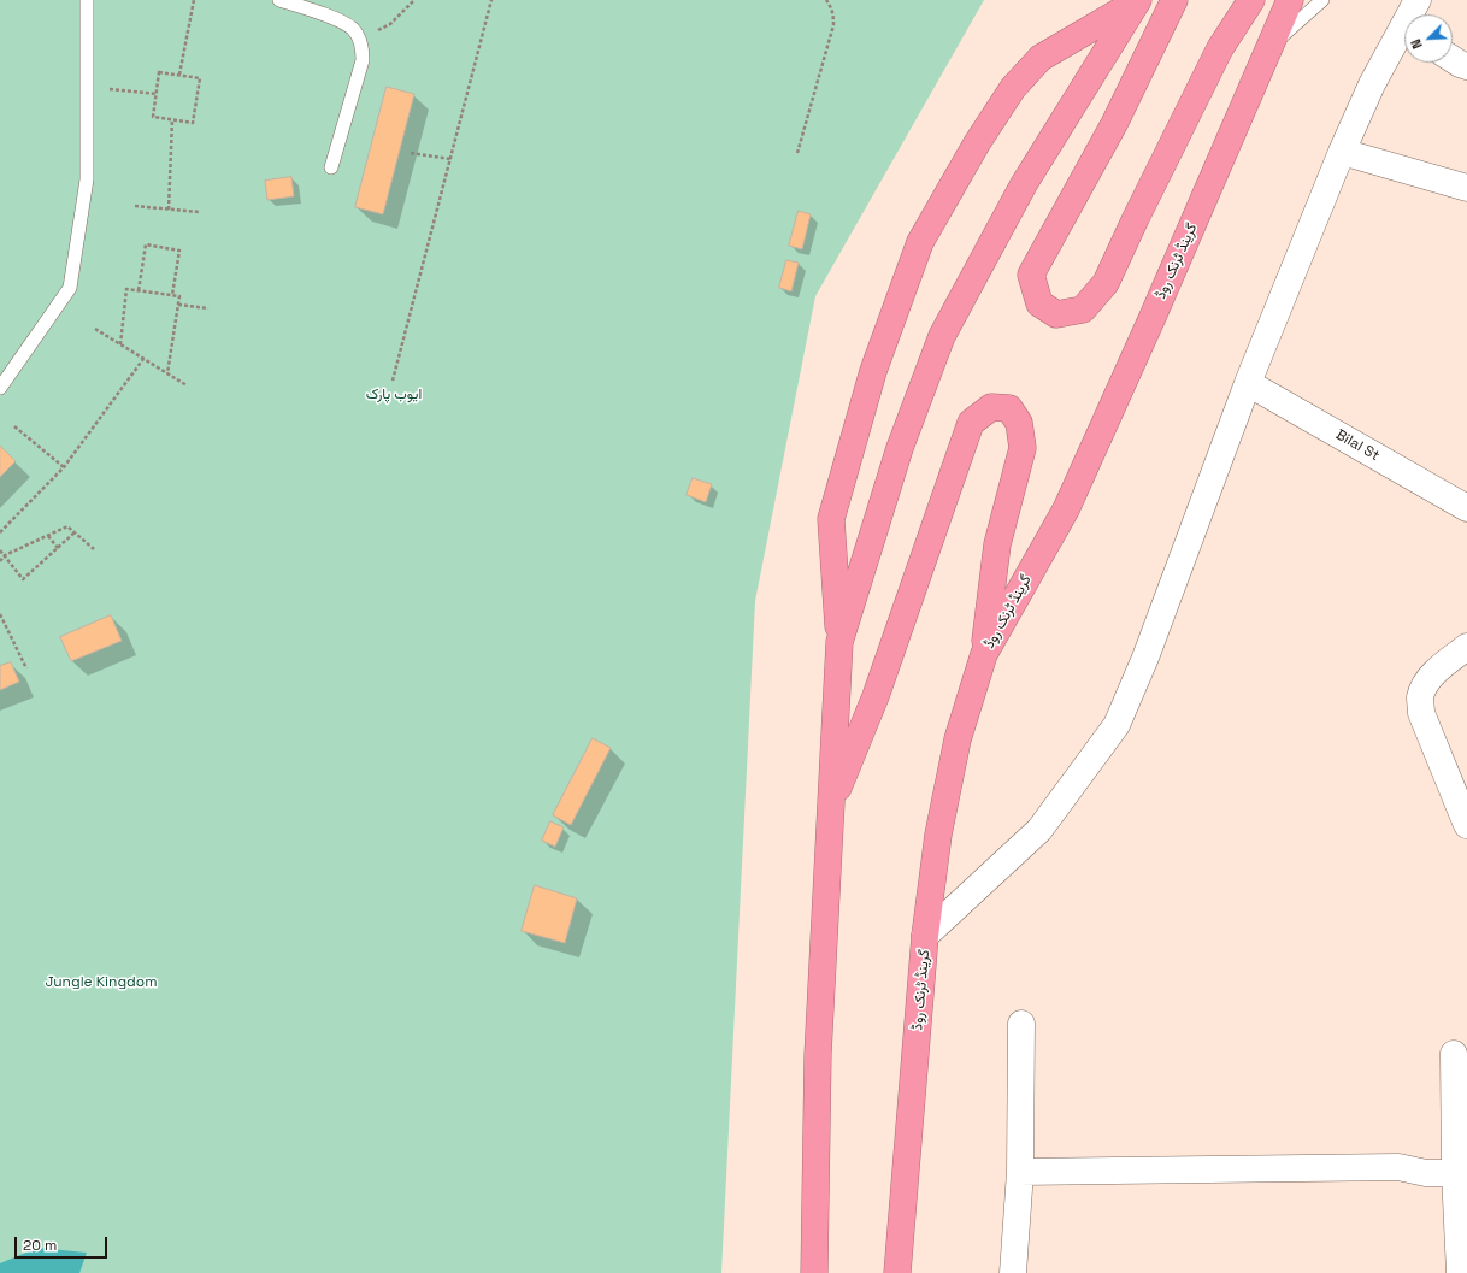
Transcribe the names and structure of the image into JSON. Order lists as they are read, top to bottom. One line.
{"streets":{"highway":["گرینڈ ٹرنک روڈ"],"street":["Bilal St"]},"parks":["ایوب پارک","Jungle Kingdom"],"scale_bar":"20 m","north":"bottom left"}
